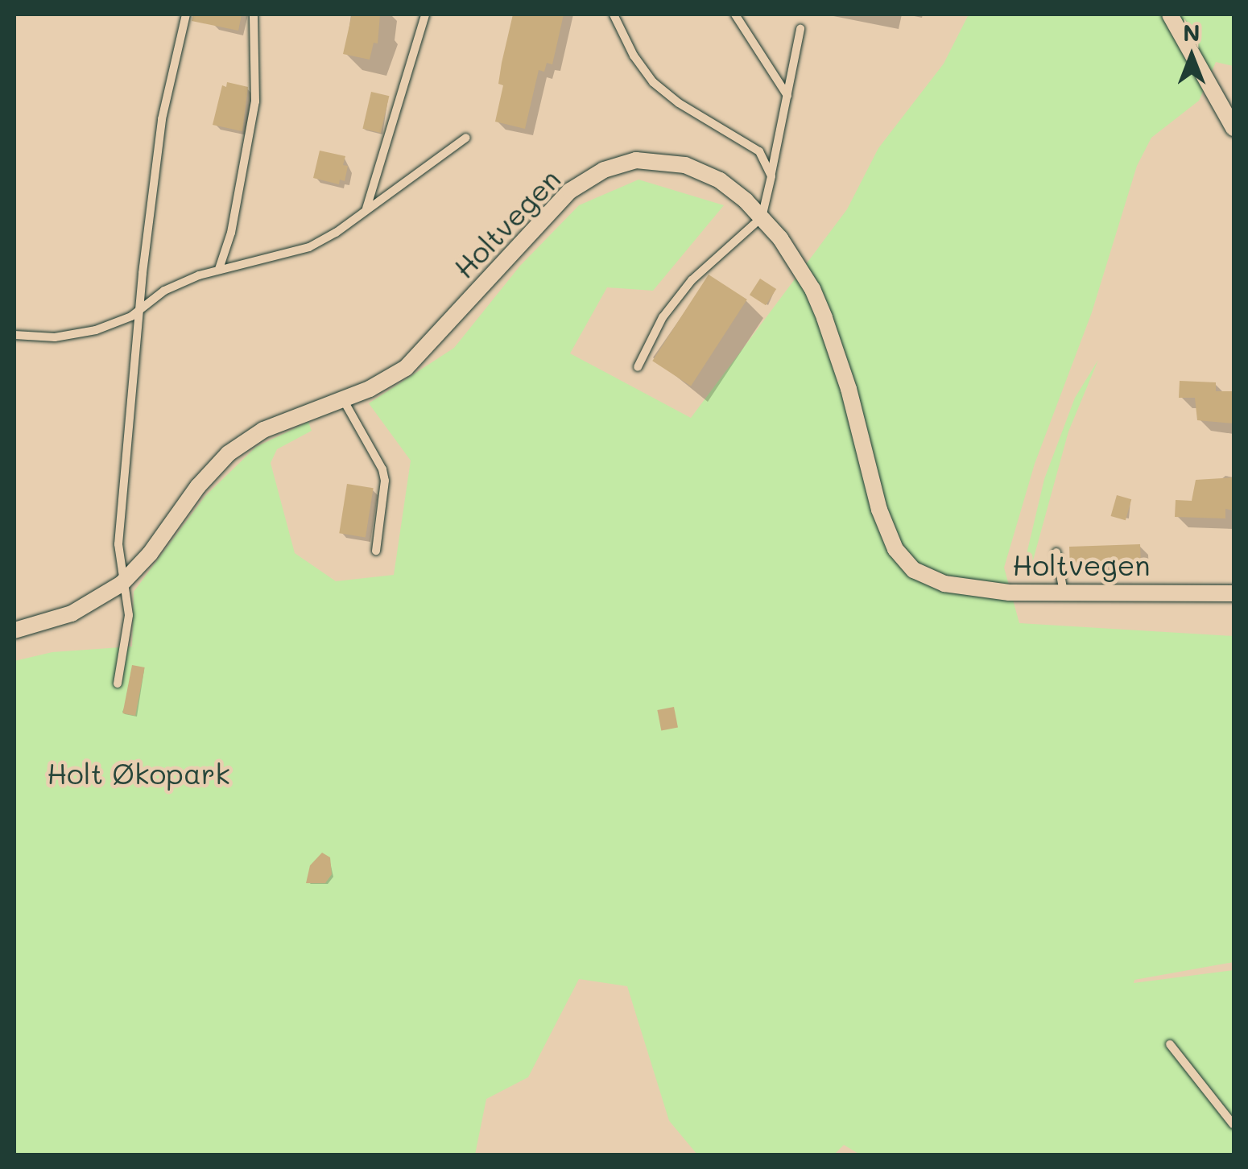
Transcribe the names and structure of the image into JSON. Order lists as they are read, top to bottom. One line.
{"streets":{"street":["Holtvegen"]},"parks":["Holt Økopark"],"north":"top"}
